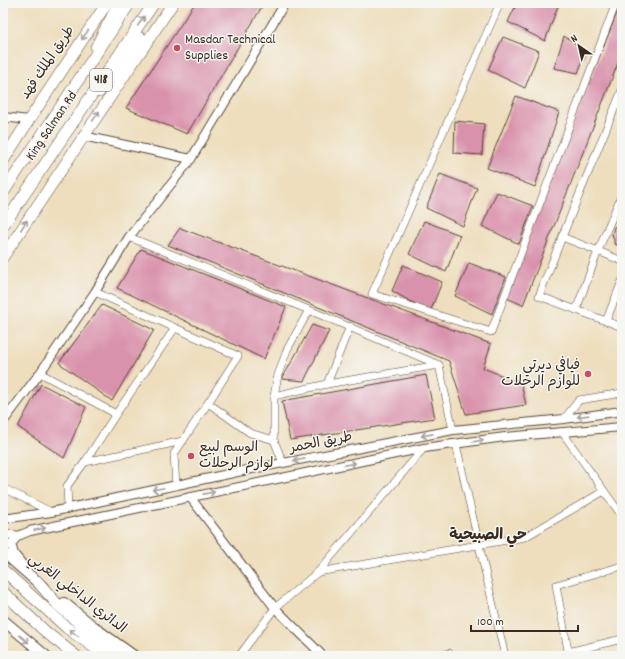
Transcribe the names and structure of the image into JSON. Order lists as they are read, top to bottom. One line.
{"streets":{"main road":["طريق الملك فهد","418","King Salman Rd","الدائري الداخلي الغربي"],"street":["طريق الحمر"]},"districts":["حي الصبيحية"],"places":["Masdar Technical Supplies","فيافي ديرتي للوازم الرحلات","الوسم لبيع لوازم الرحلات"],"scale_bar":"100 m","north":"top left"}
